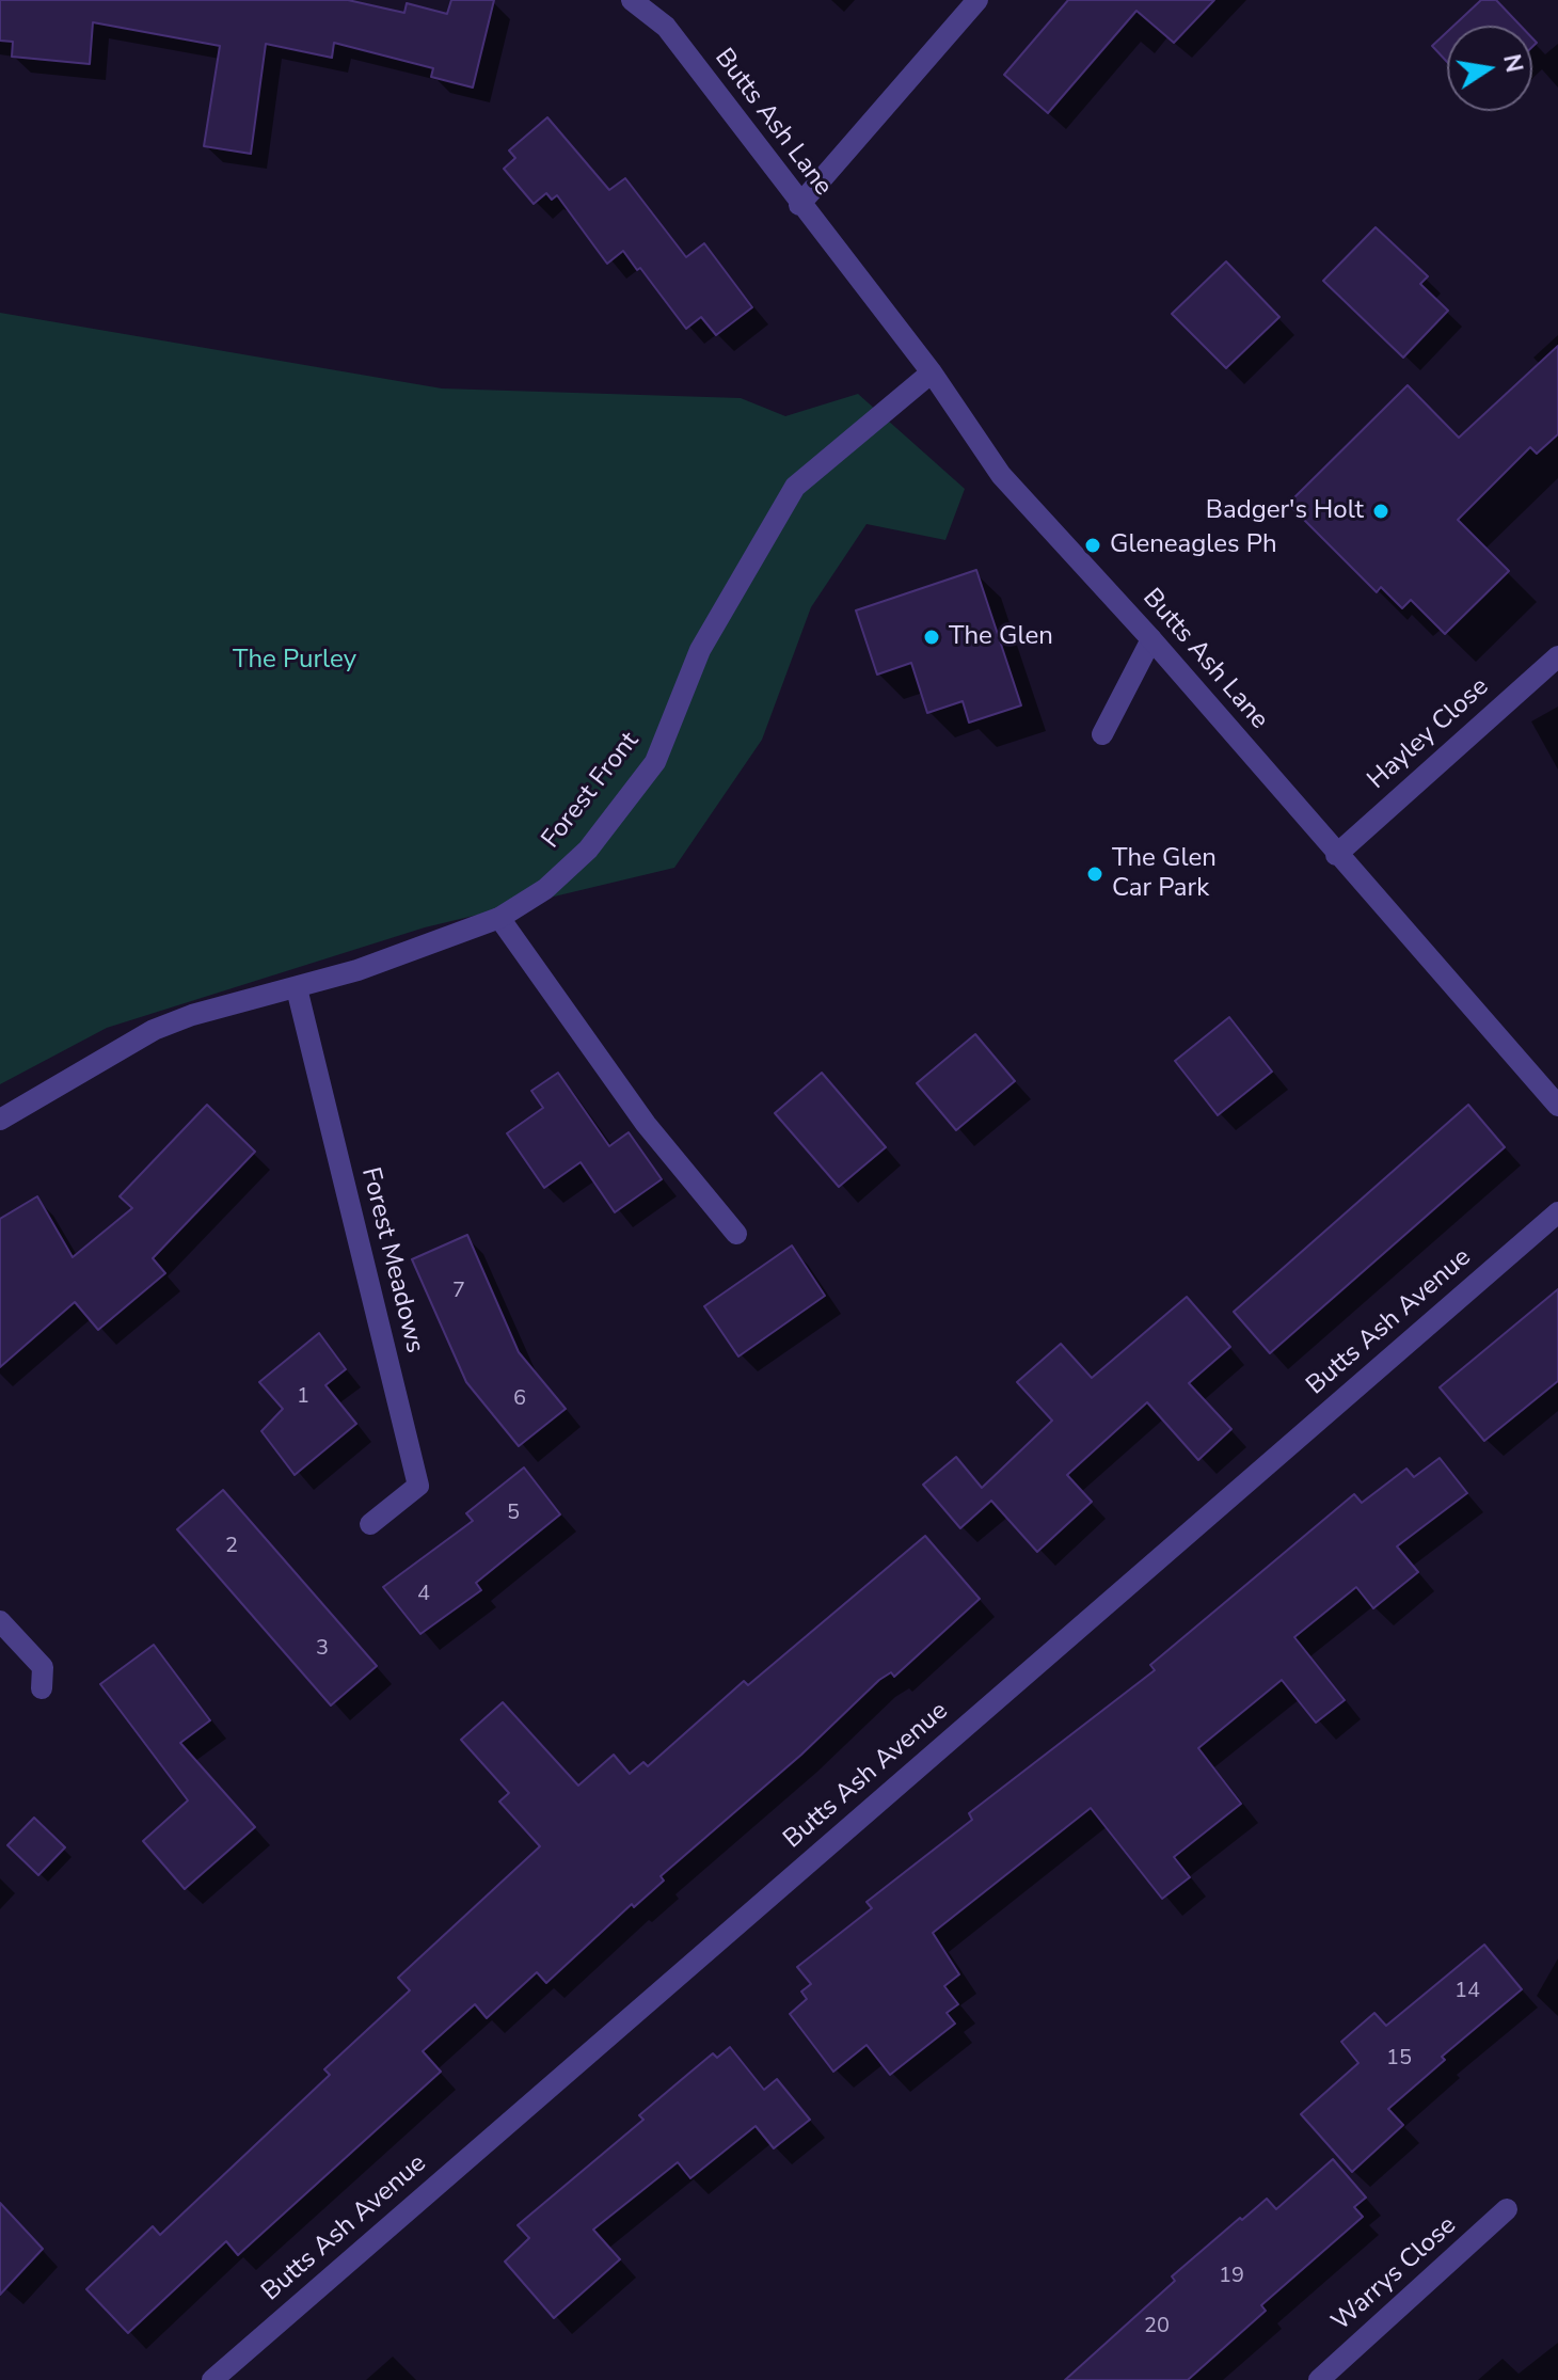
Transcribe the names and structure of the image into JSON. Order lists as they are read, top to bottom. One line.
{"streets":{"street":["Butts Ash Lane","Hayley Close","Forest Front","Forest Meadows","Butts Ash Avenue","Warrys Close"]},"crossings":[["Butts Ash Lane","Hayley Close"],["Butts Ash Lane","Forest Front"],["Forest Front","Forest Meadows"]],"parks":["The Purley"],"places":["Badger's Holt","Gleneagles Ph","The Glen","The Glen Car Park"],"house_numbers":["7","1","6","5","2","4","3","14","15","19","20"],"north":"right"}
